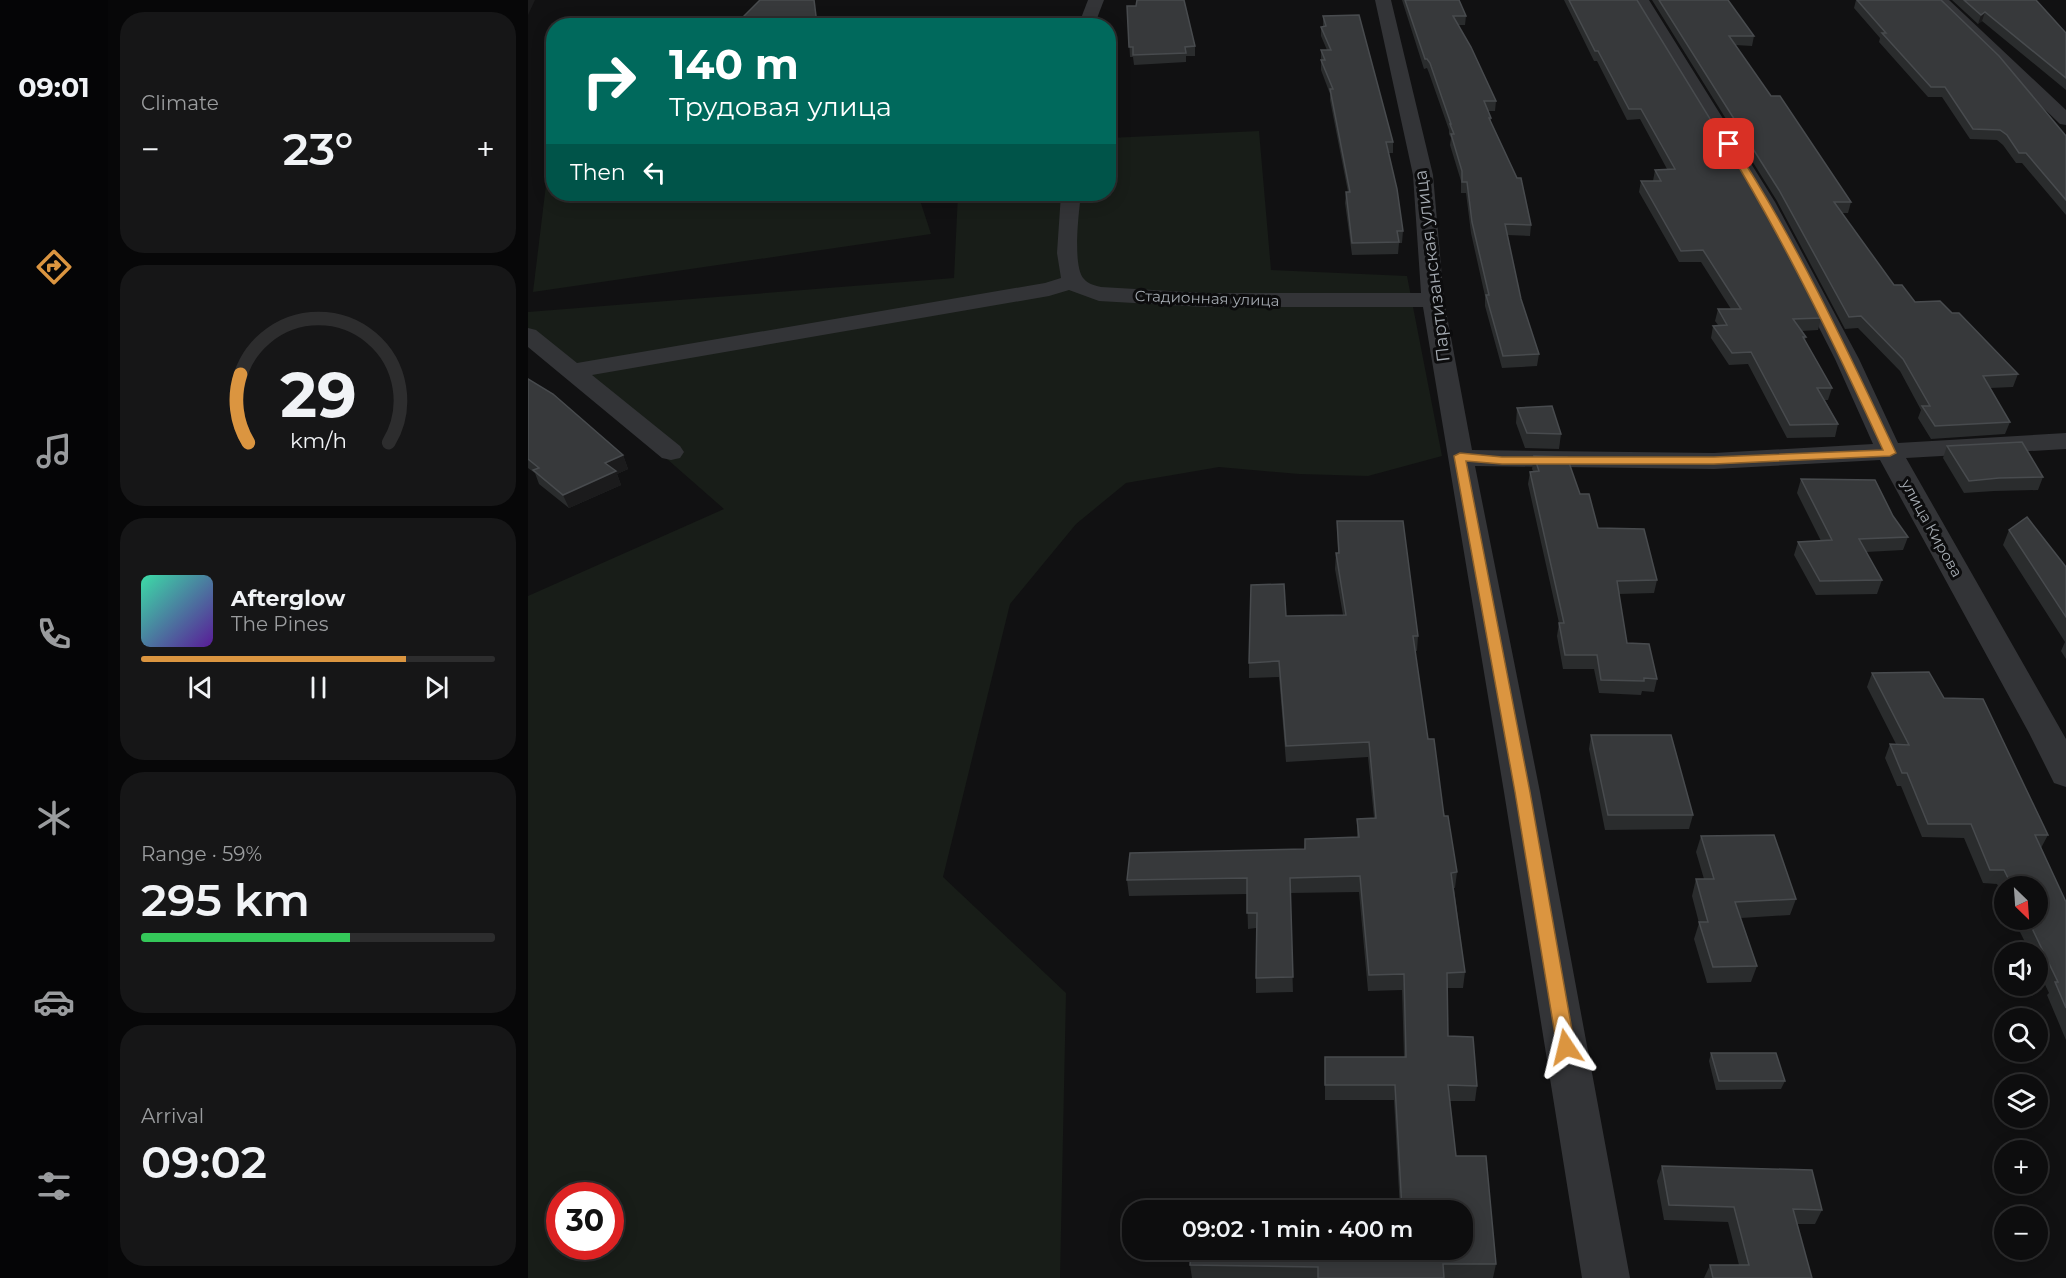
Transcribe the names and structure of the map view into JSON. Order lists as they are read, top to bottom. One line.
{"streets":{"street":["Партизанская улица","Стадионная улица","улица Кирова"]},"crossings":[["Партизанская улица","Стадионная улица"]],"north":"bottom right","page":{"tabs":"09:01","tile":["Climate",["Range · 59%","295 km"],["Arrival","09:02"]],"turn":["140 m","Трудовая улица"],"heat":["−","23°","+"],"then":"Then","song":["Afterglow","The Pines"],"map_buttons":["+","−"],"limit":"30","trip":"09:02 · 1 min · 400 m","gauge":["29","km/h"]}}
